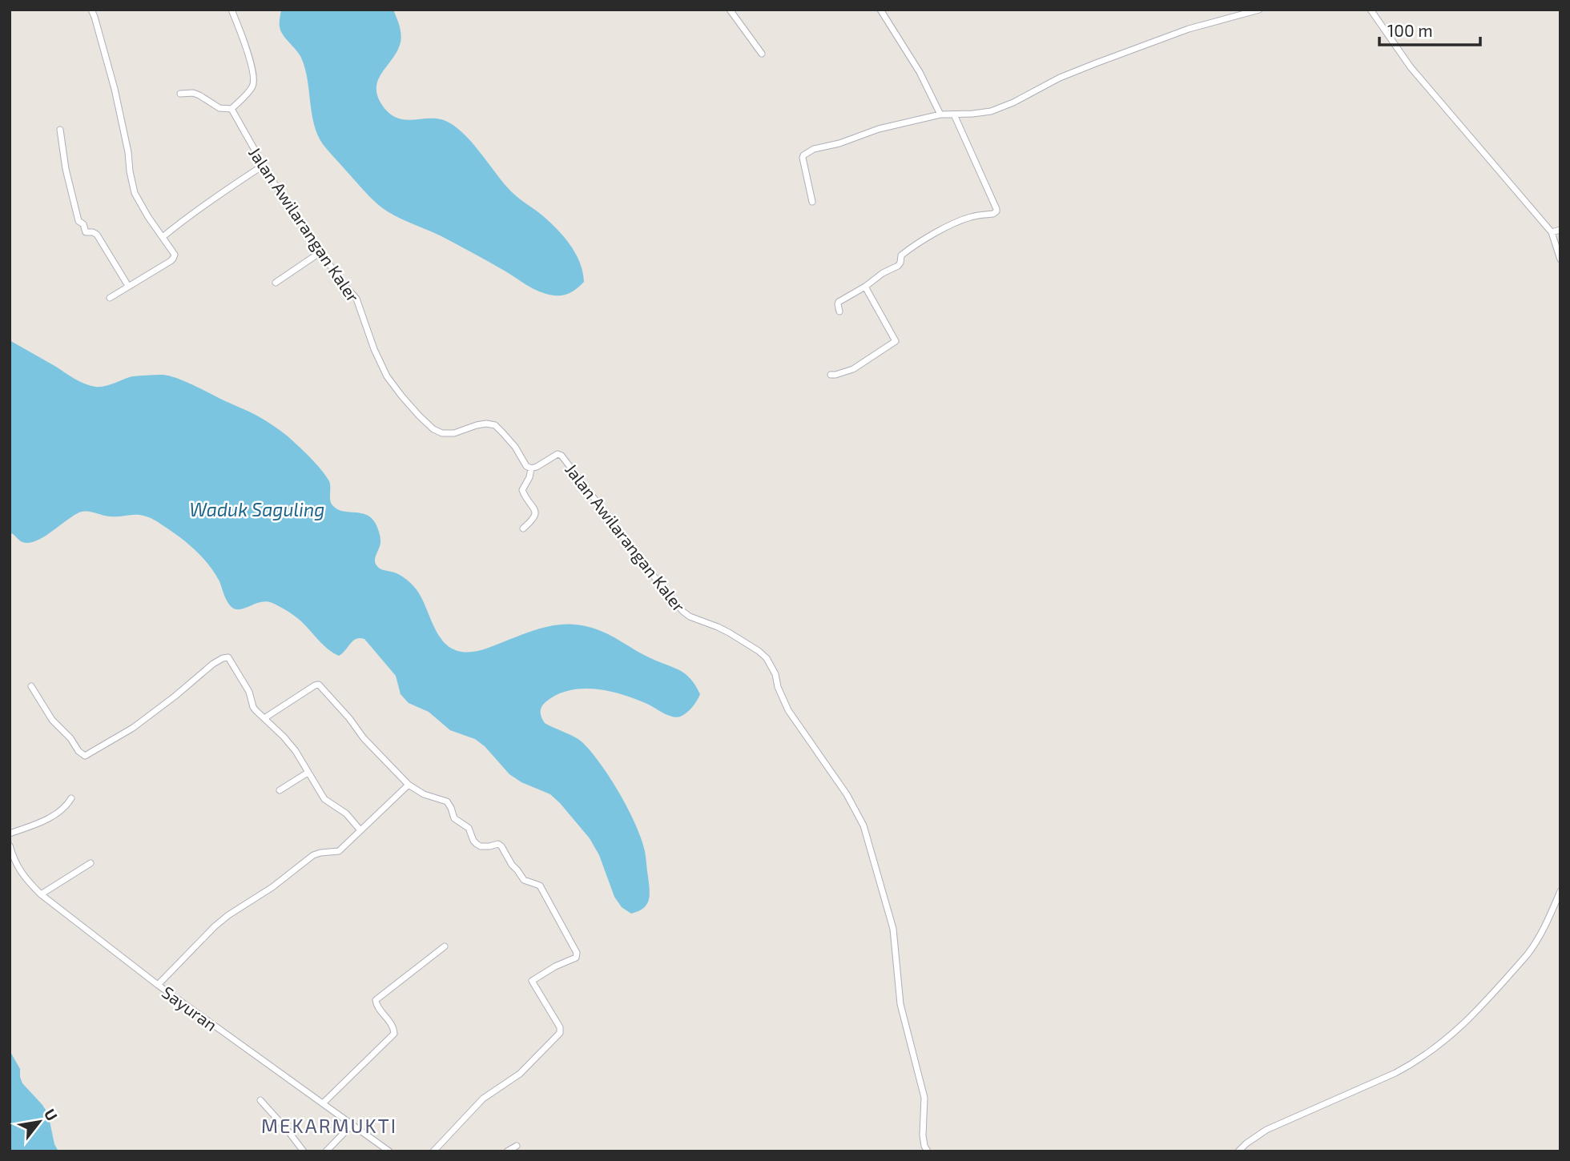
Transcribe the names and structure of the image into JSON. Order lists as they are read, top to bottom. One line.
{"streets":{"street":["Jalan Awilarangan Kaler","Sayuran"]},"districts":["MEKARMUKTI"],"water":["Waduk Saguling"],"scale_bar":"100 m","north":"top right"}
